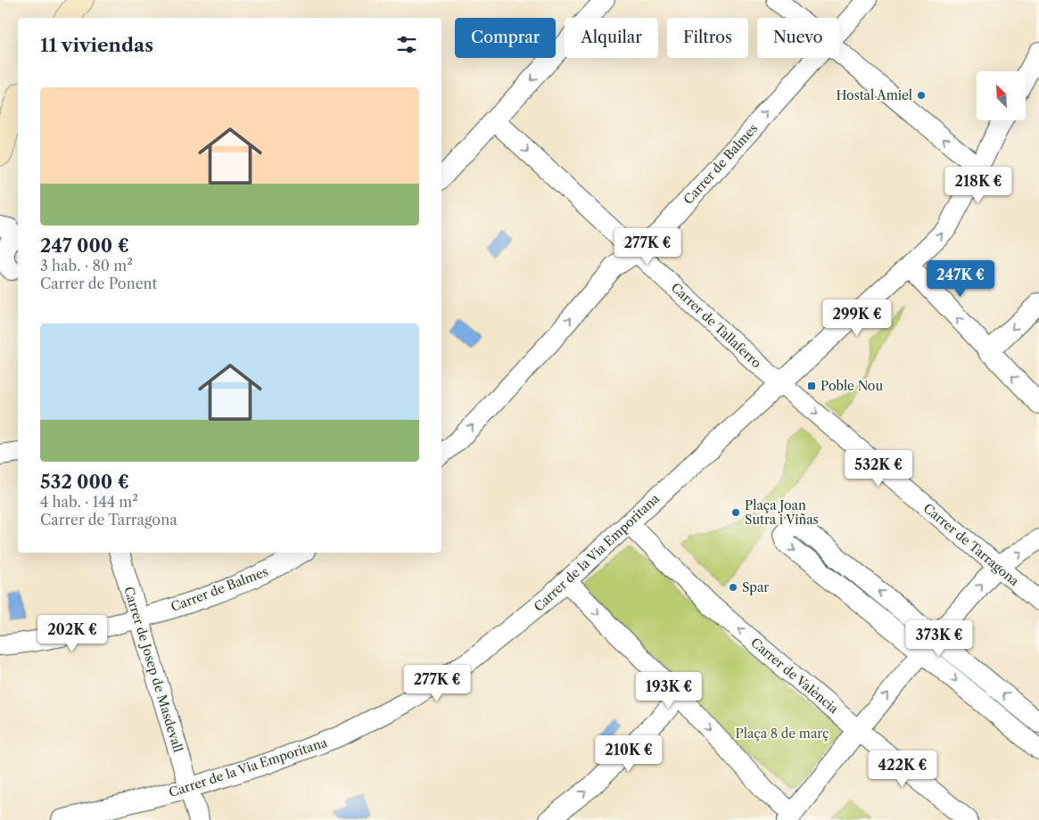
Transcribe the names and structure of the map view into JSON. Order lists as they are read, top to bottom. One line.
{"streets":{"street":["Carrer de Balmes","Carrer de Tallaferro","Carrer de Tarragona","Carrer de la Via Emporitana","Carrer de Josep de Masdevall","Carrer de València"]},"crossings":[["Carrer de Balmes","Carrer de Tallaferro"],["Carrer de Balmes","Carrer de Josep de Masdevall"],["Carrer de Tallaferro","Carrer de Tarragona"],["Carrer de Tallaferro","Carrer de la Via Emporitana"],["Carrer de Tarragona","Carrer de la Via Emporitana"],["Carrer de la Via Emporitana","Carrer de Josep de Masdevall"],["Carrer de la Via Emporitana","Carrer de València"]],"one_way":["Carrer de Balmes","Carrer de Tallaferro"],"parks":["Plaça 8 de març"],"places":{"other":["Hostal Amiel","Plaça Joan Sutra i Viñas","Spar"],"transit":["Poble Nou"]},"north":"top left","page":{"chip":["Comprar","Alquilar","Filtros","Nuevo"],"heading":"11 viviendas","list":[{"name":"247 000 €","note":"3 hab. · 80 m² · Carrer de Ponent"},{"name":"532 000 €","note":"4 hab. · 144 m² · Carrer de Tarragona"}],"price":["218K €","277K €","247K €","299K €","532K €","202K €","373K €","277K €","193K €","210K €","422K €"]}}
